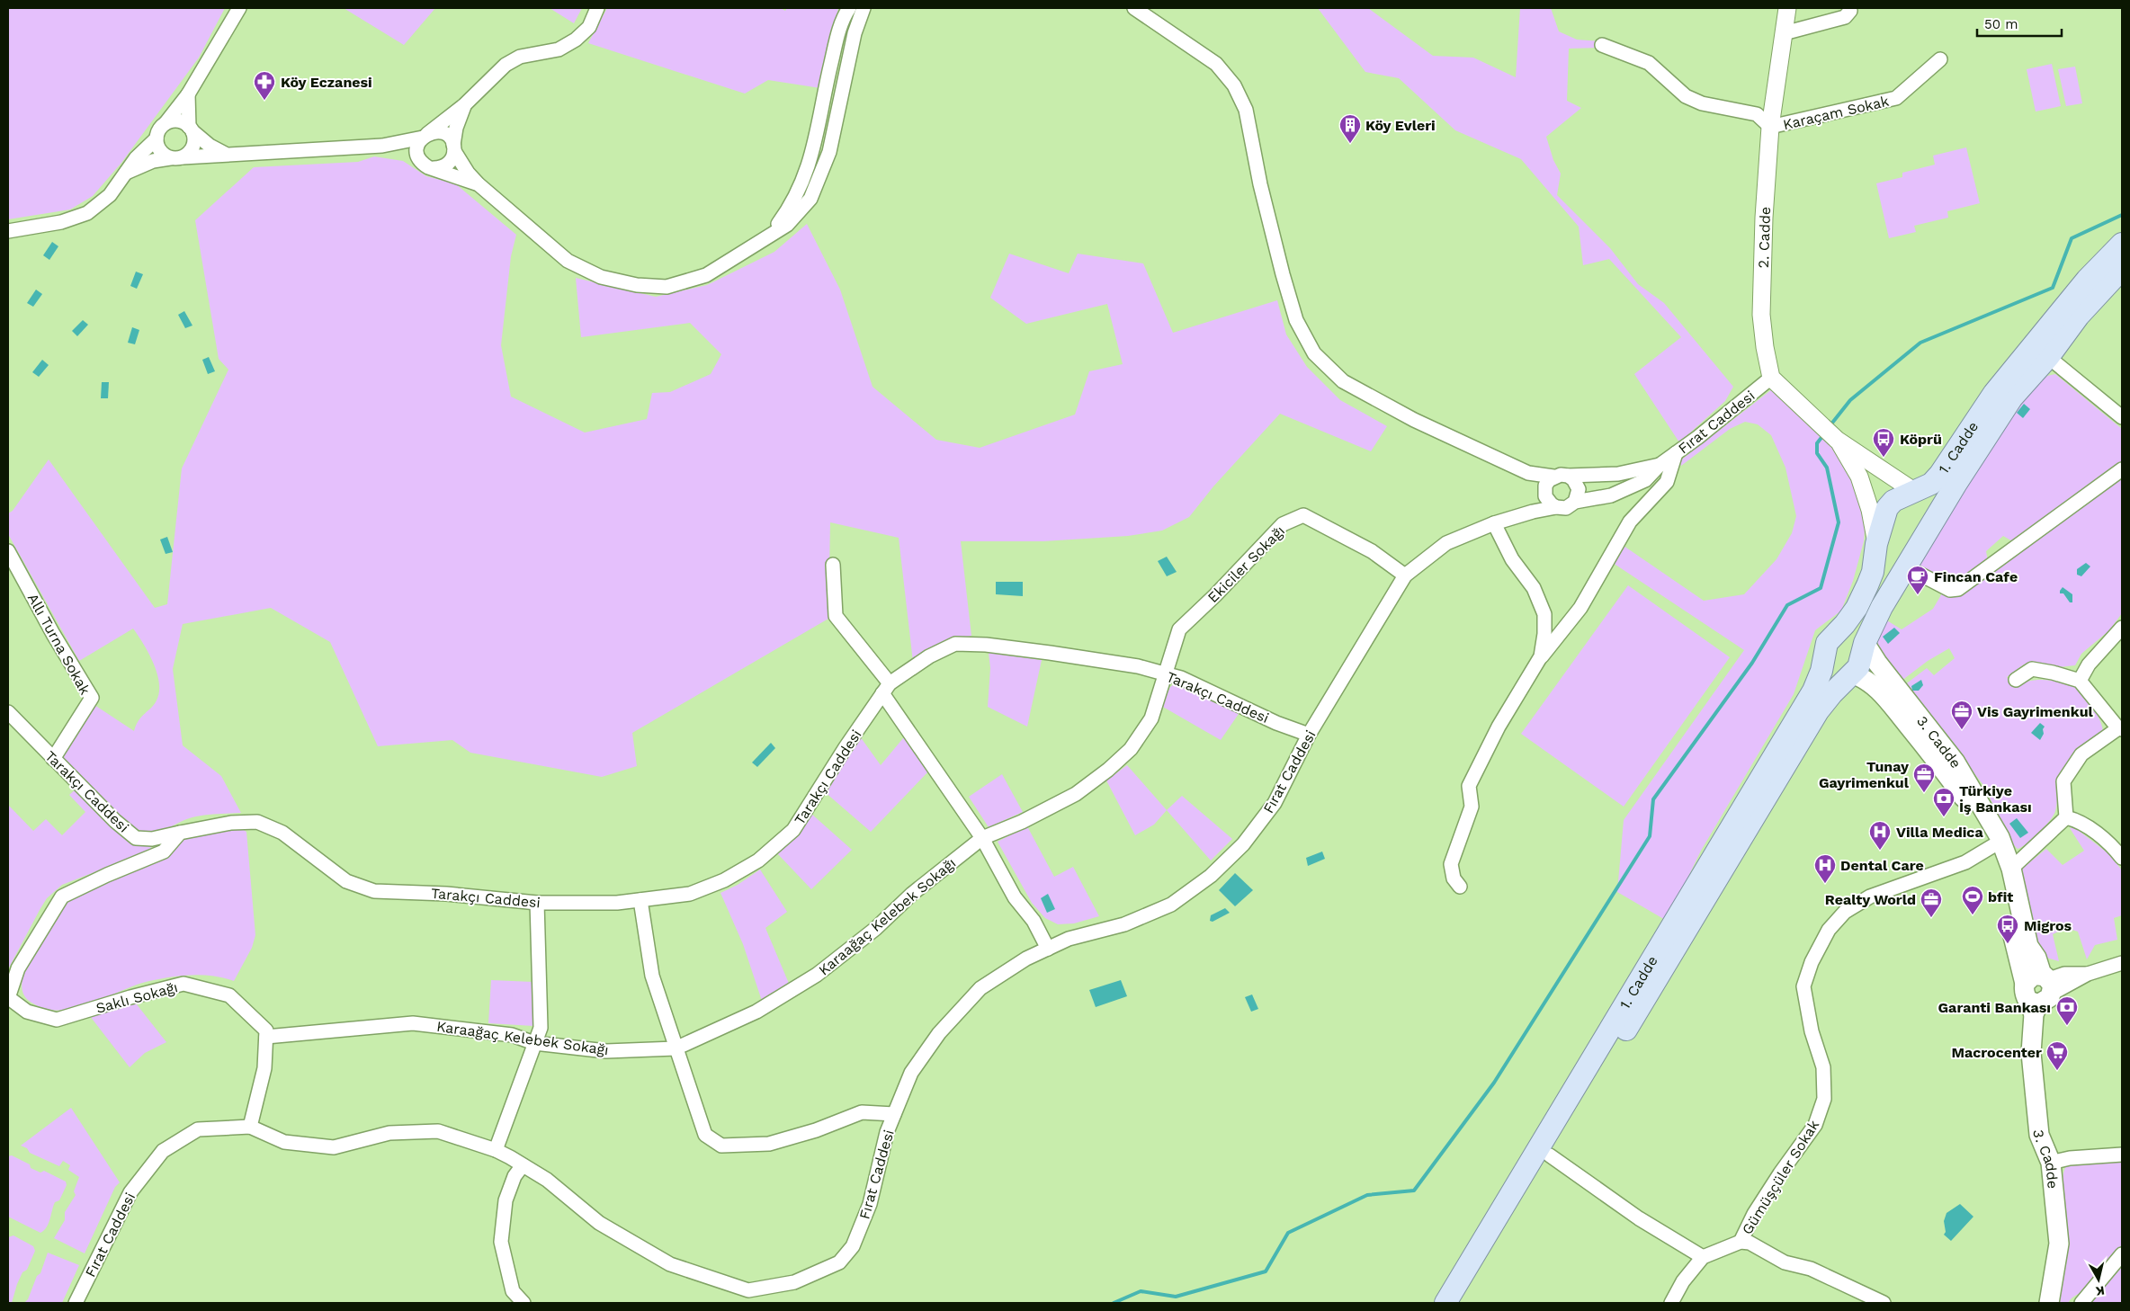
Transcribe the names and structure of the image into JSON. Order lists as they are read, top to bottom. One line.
{"streets":{"main road":["1. Cadde","3. Cadde"],"street":["Karaçam Sokak","2. Cadde","Fırat Caddesi","Ekiciler Sokağı","Allı Turna Sokak","Tarakçı Caddesi","Karaağaç Kelebek Sokağı","Saklı Sokağı","Gümüşçüler Sokak"]},"crossings":[["Karaçam Sokak","2. Cadde"],["2. Cadde","Fırat Caddesi"],["Fırat Caddesi","Ekiciler Sokağı"],["Fırat Caddesi","Tarakçı Caddesi"],["1. Cadde","3. Cadde"],["Ekiciler Sokağı","Tarakçı Caddesi"],["Ekiciler Sokağı","Karaağaç Kelebek Sokağı"],["Allı Turna Sokak","Tarakçı Caddesi"],["Tarakçı Caddesi","Karaağaç Kelebek Sokağı"],["3. Cadde","Gümüşçüler Sokak"],["Karaağaç Kelebek Sokağı","Saklı Sokağı"]],"places":{"pharmacy":["Köy Eczanesi"],"building":["Köy Evleri"],"bus stop":["Köprü","Migros"],"cafe":["Fincan Cafe"],"office":["Vis Gayrimenkul","Tunay Gayrimenkul","Realty World"],"bank":["Türkiye İş Bankası","Garanti Bankası"],"hospital":["Villa Medica","Dental Care"],"sports":["bfit"],"supermarket":["Macrocenter"]},"scale_bar":"50 m","north":"bottom"}
